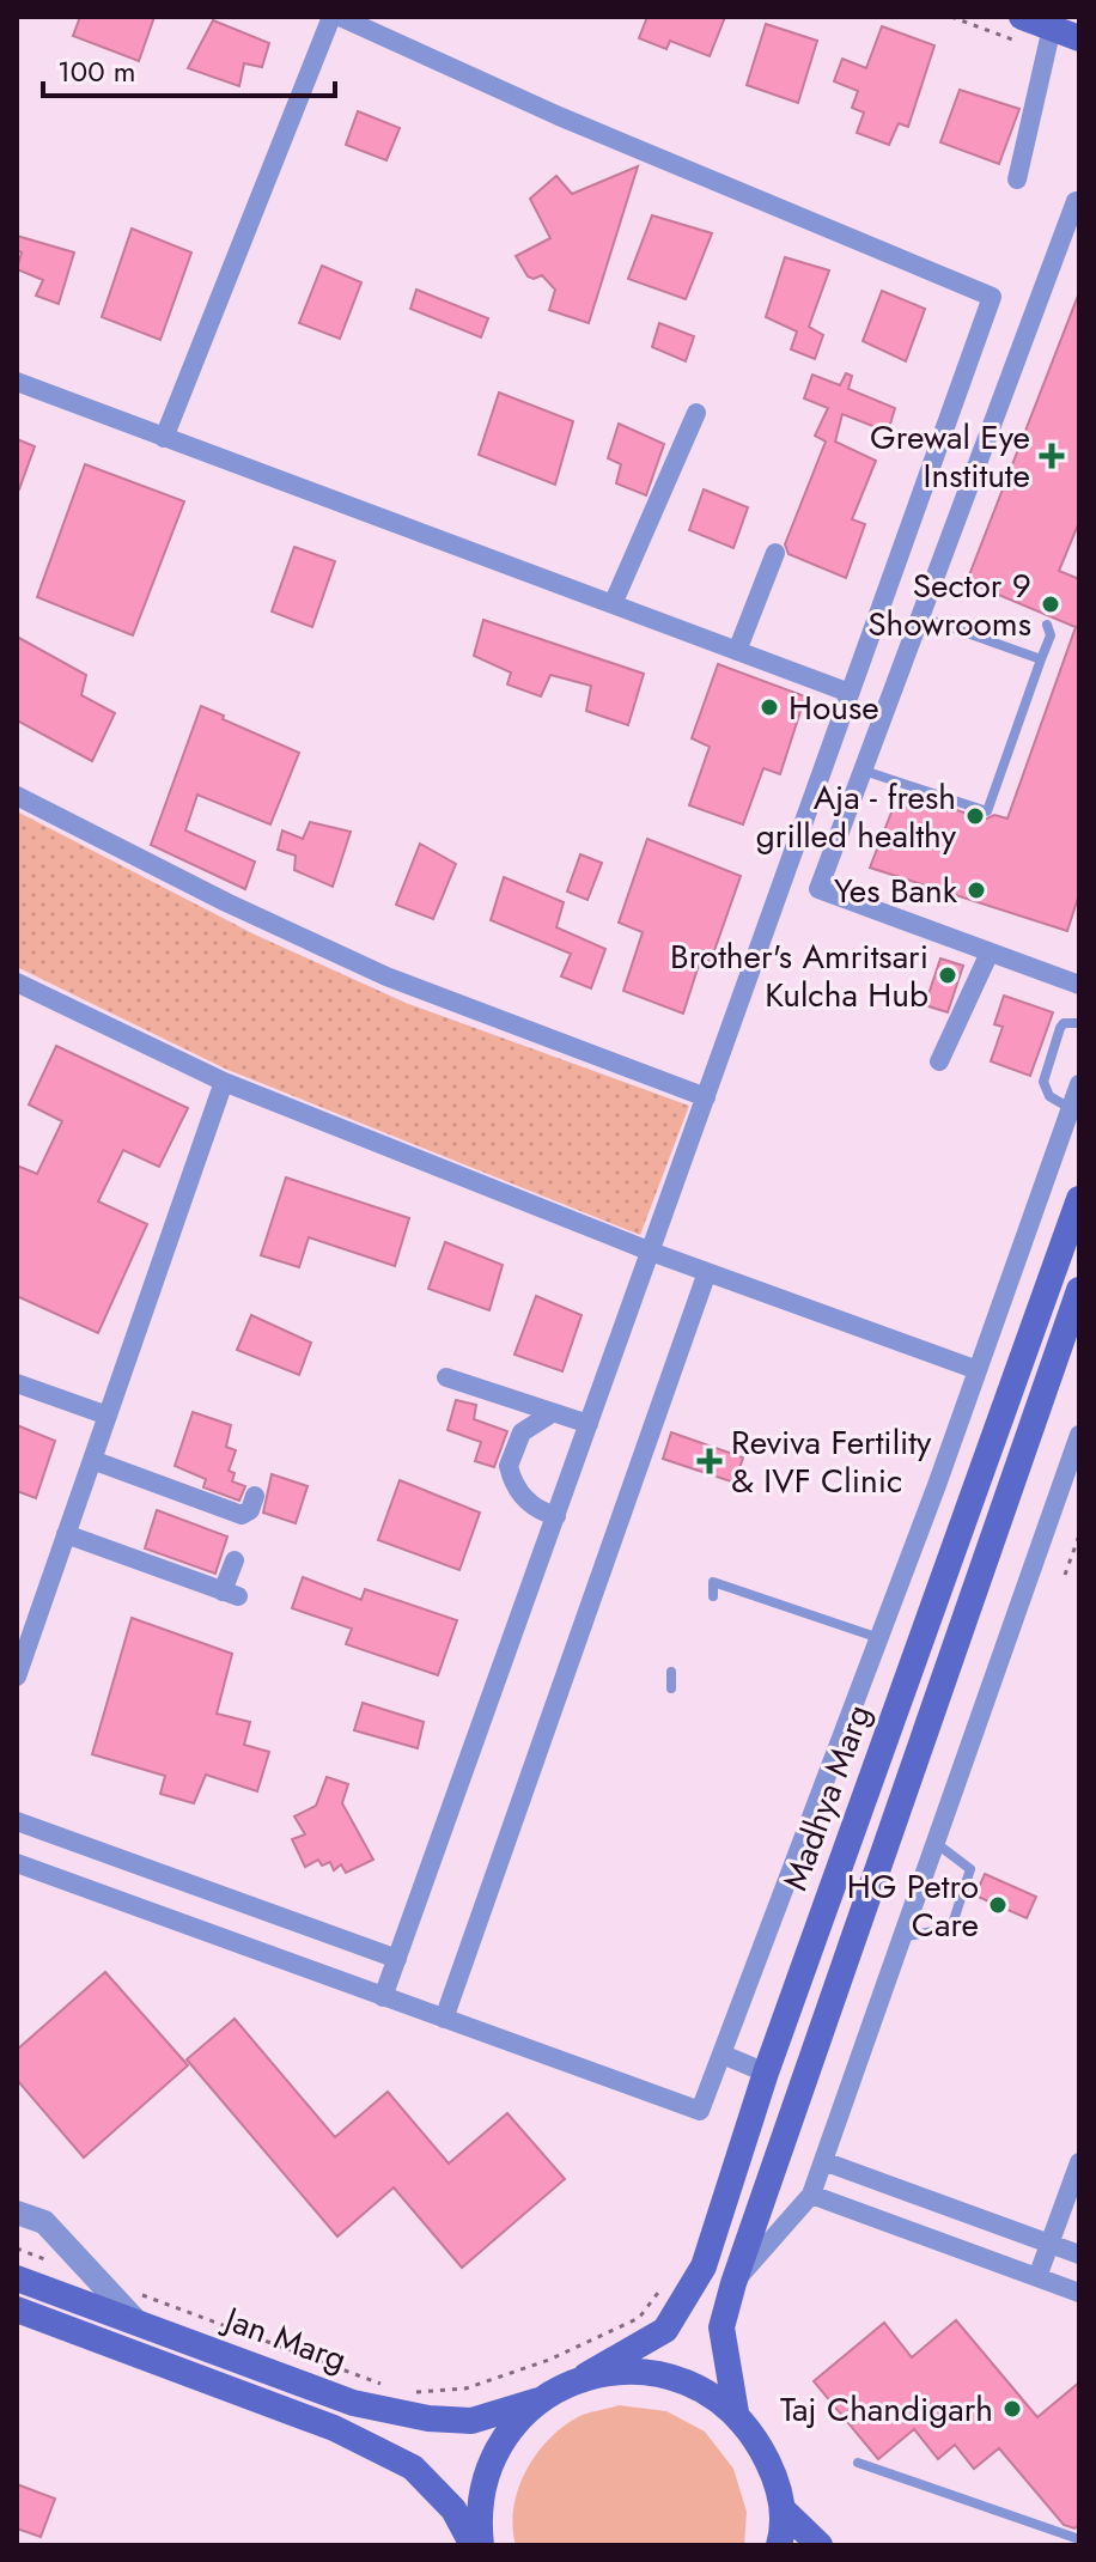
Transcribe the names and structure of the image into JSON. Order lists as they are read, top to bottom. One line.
{"streets":{"main road":["Madhya Marg","Jan Marg"]},"crossings":[["Madhya Marg","Jan Marg"]],"places":{"health":["Grewal Eye Institute","Reviva Fertility & IVF Clinic"],"other":["Sector 9 Showrooms","House","Aja - fresh grilled healthy","Yes Bank","Brother's Amritsari Kulcha Hub","HG Petro Care","Taj Chandigarh"]},"scale_bar":"100 m"}
